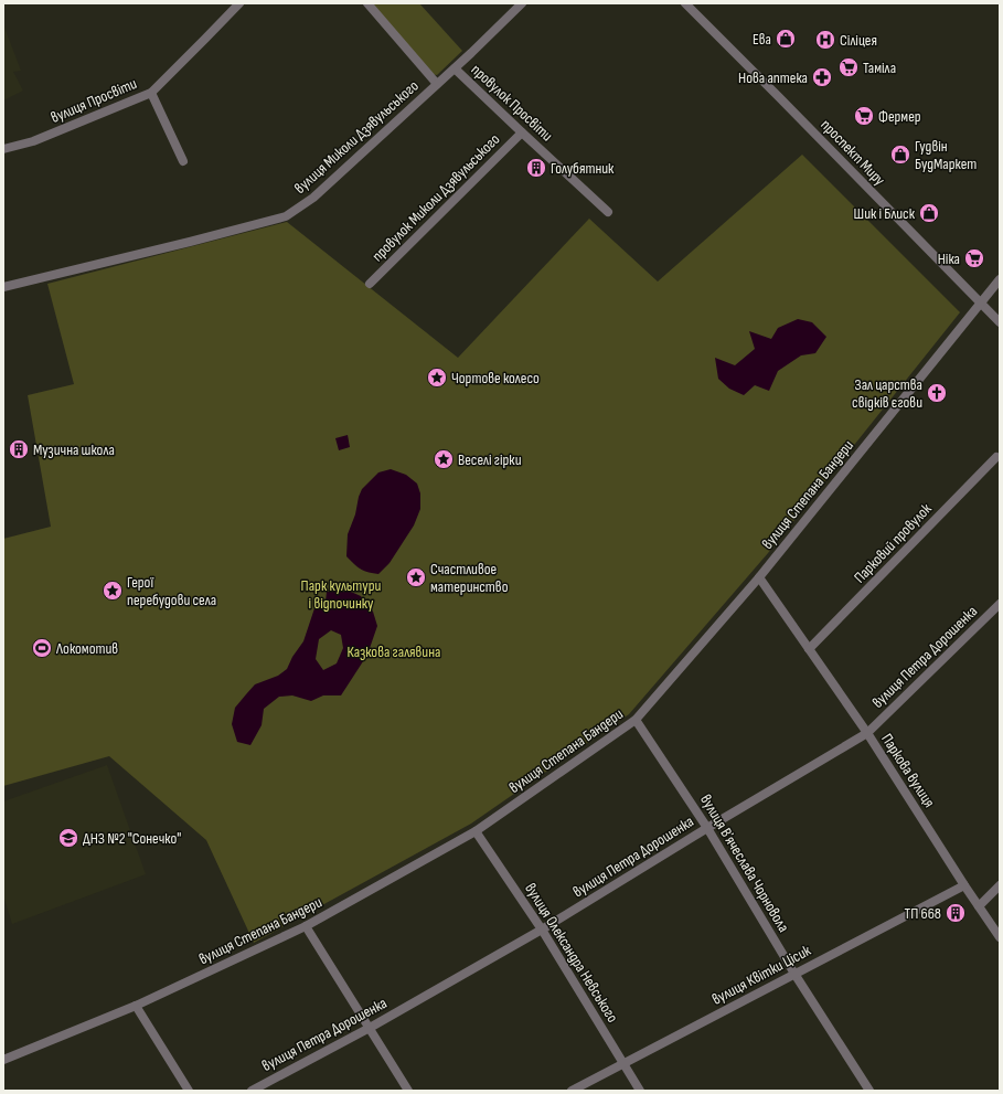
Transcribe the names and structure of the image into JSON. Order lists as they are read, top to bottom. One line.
{"streets":{"street":["вулиця Просвіти","провулок Просвіти","вулиця Миколи Дзявульського","проспект Миру","провулок Миколи Дзявульського","вулиця Степана Бандери","Парковий провулок","вулиця Петра Дорошенка","Паркова вулиця","вулиця Вʼячеслава Чорновола","вулиця Олександра Невського","вулиця Квітки Цісик"]},"crossings":[["провулок Просвіти","вулиця Миколи Дзявульського"],["провулок Просвіти","провулок Миколи Дзявульського"],["проспект Миру","вулиця Степана Бандери"],["вулиця Степана Бандери","Паркова вулиця"],["вулиця Степана Бандери","вулиця Вʼячеслава Чорновола"],["вулиця Степана Бандери","вулиця Олександра Невського"],["Парковий провулок","Паркова вулиця"],["вулиця Петра Дорошенка","Паркова вулиця"],["вулиця Петра Дорошенка","вулиця Вʼячеслава Чорновола"],["вулиця Петра Дорошенка","вулиця Олександра Невського"],["Паркова вулиця","вулиця Квітки Цісик"],["вулиця Вʼячеслава Чорновола","вулиця Квітки Цісик"],["вулиця Олександра Невського","вулиця Квітки Цісик"]],"parks":["Парк культури і відпочинку","Казкова галявина"],"places":{"shop":["Ева","Гудвін БудМаркет","Шик і Блиск"],"hospital":["Сіліцея"],"supermarket":["Таміла","Фермер","Ніка"],"pharmacy":["Нова аптека"],"building":["Голубятник","Музична школа","ТП 668"],"place":["Чортове колесо","Веселі гірки","Счастливое материнство","Герої перебудови села"],"church":["Зал царства свідків єгови"],"sports":["Локомотив"],"school or university":["ДНЗ №2 \"Сонечко\""]}}
